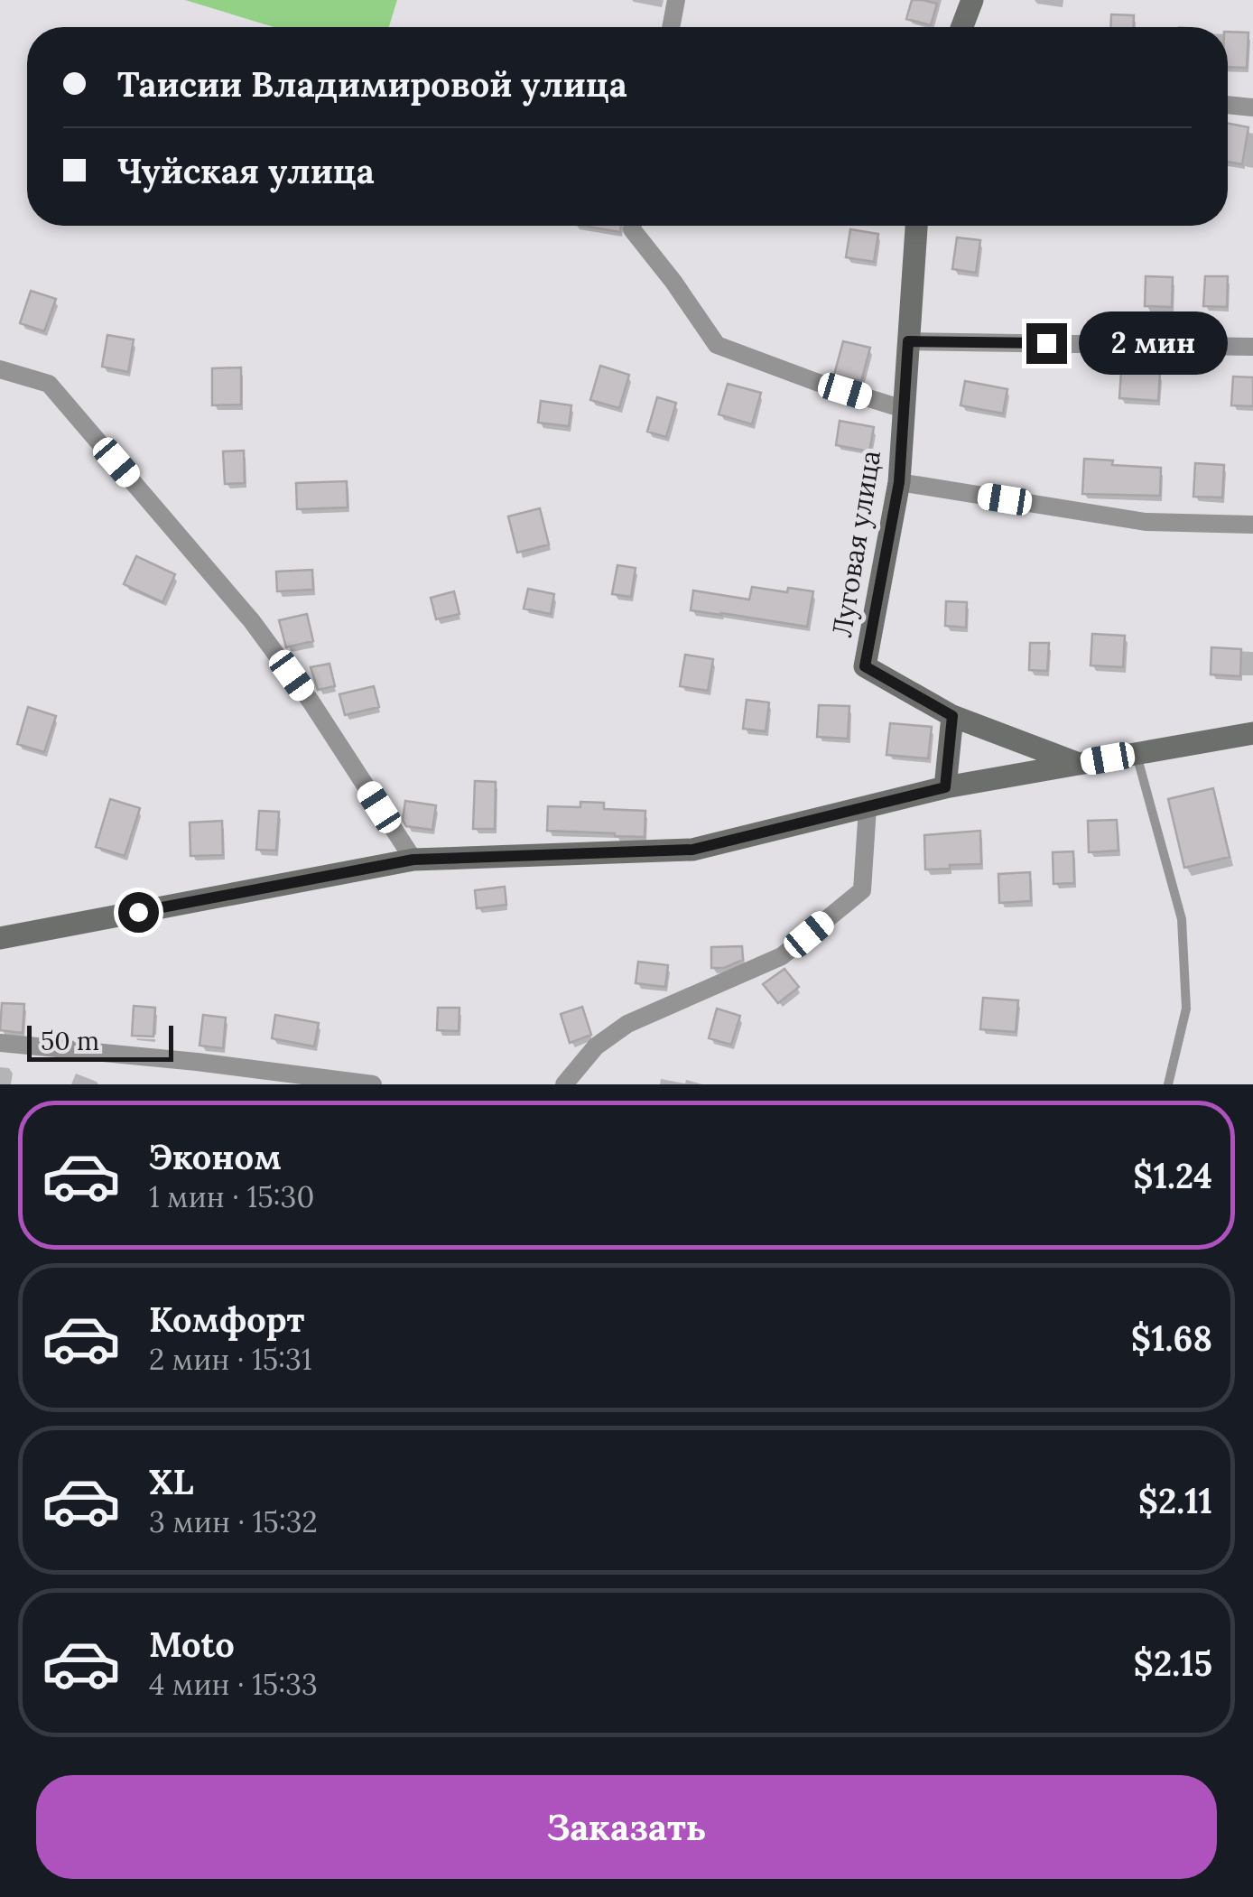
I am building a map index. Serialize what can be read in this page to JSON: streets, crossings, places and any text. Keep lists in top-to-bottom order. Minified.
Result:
{"streets":{"street":["Луговая улица"]},"scale_bar":"50 m","page":{"banner":["Таисии Владимировой улица","Чуйская улица"],"bubble":"2 мин","scale":"50 m","list":[{"name":"Эконом","note":"1 мин · 15:30","value":"$1.24"},{"name":"Комфорт","note":"2 мин · 15:31","value":"$1.68"},{"name":"XL","note":"3 мин · 15:32","value":"$2.11"},{"name":"Moto","note":"4 мин · 15:33","value":"$2.15"}],"buttons":"Заказать"}}
